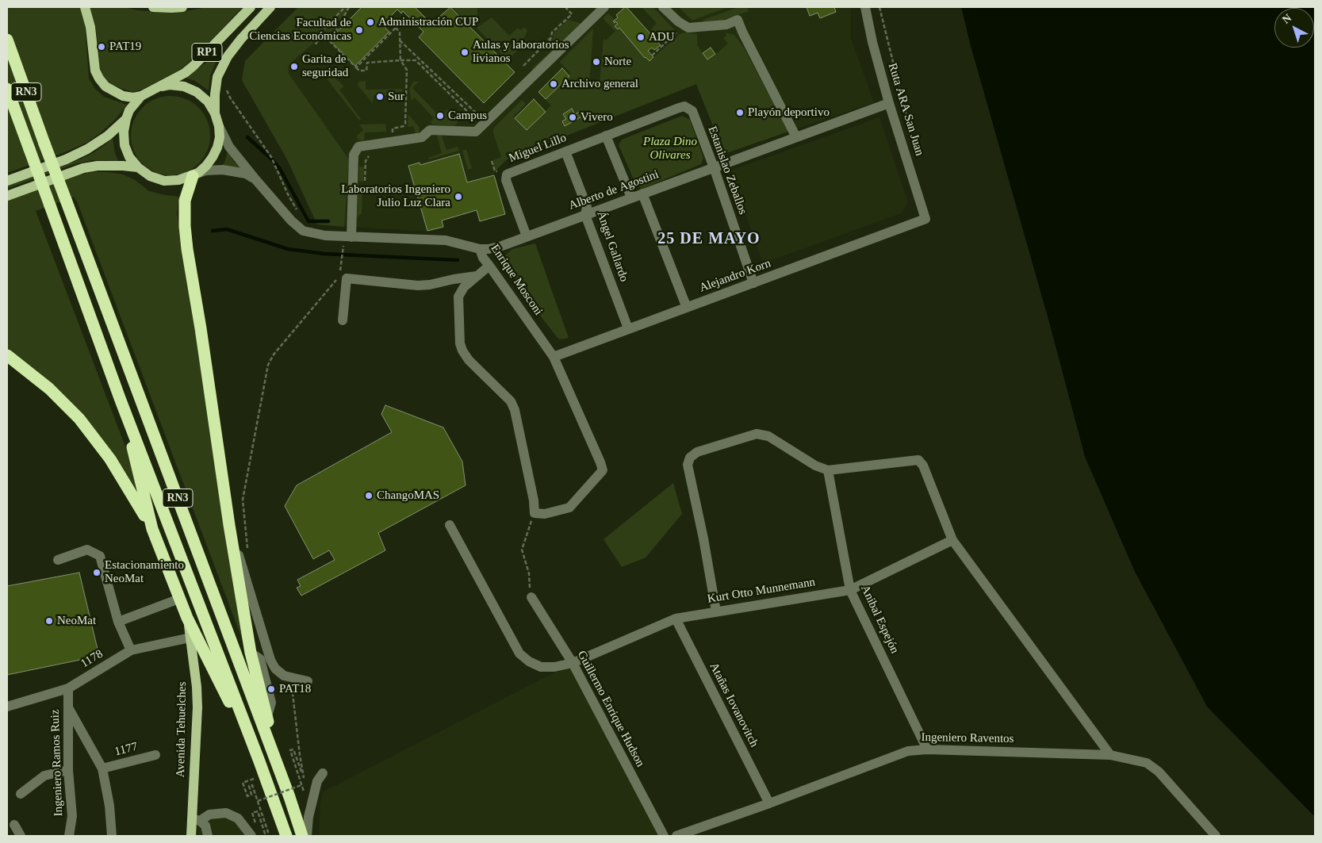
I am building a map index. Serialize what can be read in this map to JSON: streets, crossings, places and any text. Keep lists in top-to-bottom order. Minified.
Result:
{"streets":{"highway":["RN3"],"main road":["RP1","Avenida Tehuelches"],"street":["Ruta ARA San Juan","Miguel Lillo","Estanislao Zeballos","Alberto de Agostini","Ángel Gallardo","Alejandro Korn","Enrique Mosconi","Kurt Otto Munnemann","Anibal Espejón","1178","Atañas Iovanovitch","Guillermo Enrique Hudson","Ingeniero Raventos","1177","Ingeniero Ramos Ruiz"]},"crossings":[["RP1","Enrique Mosconi"],["Ruta ARA San Juan","Alberto de Agostini"],["Ruta ARA San Juan","Alejandro Korn"],["Miguel Lillo","Estanislao Zeballos"],["Miguel Lillo","Alberto de Agostini"],["Miguel Lillo","Ángel Gallardo"],["Estanislao Zeballos","Alberto de Agostini"],["Estanislao Zeballos","Alejandro Korn"],["Alberto de Agostini","Ángel Gallardo"],["Alberto de Agostini","Enrique Mosconi"],["Ángel Gallardo","Alejandro Korn"],["Alejandro Korn","Enrique Mosconi"],["Kurt Otto Munnemann","Anibal Espejón"],["Kurt Otto Munnemann","Atañas Iovanovitch"],["Kurt Otto Munnemann","Guillermo Enrique Hudson"],["Anibal Espejón","Ingeniero Raventos"],["1178","Avenida Tehuelches"],["1178","Ingeniero Ramos Ruiz"],["Atañas Iovanovitch","Ingeniero Raventos"]],"districts":["25 DE MAYO"],"parks":["Plaza Dino Olivares"],"places":["Administración CUP","Facultad de Ciencias Económicas","ADU","PAT19","Aulas y laboratorios livianos","Norte","Garita de seguridad","Archivo general","Sur","Playón deportivo","Campus","Vivero","Laboratorios Ingeniero Julio Luz Clara","ChangoMAS","Estacionamiento NeoMat","NeoMat","PAT18"],"north":"top left"}
